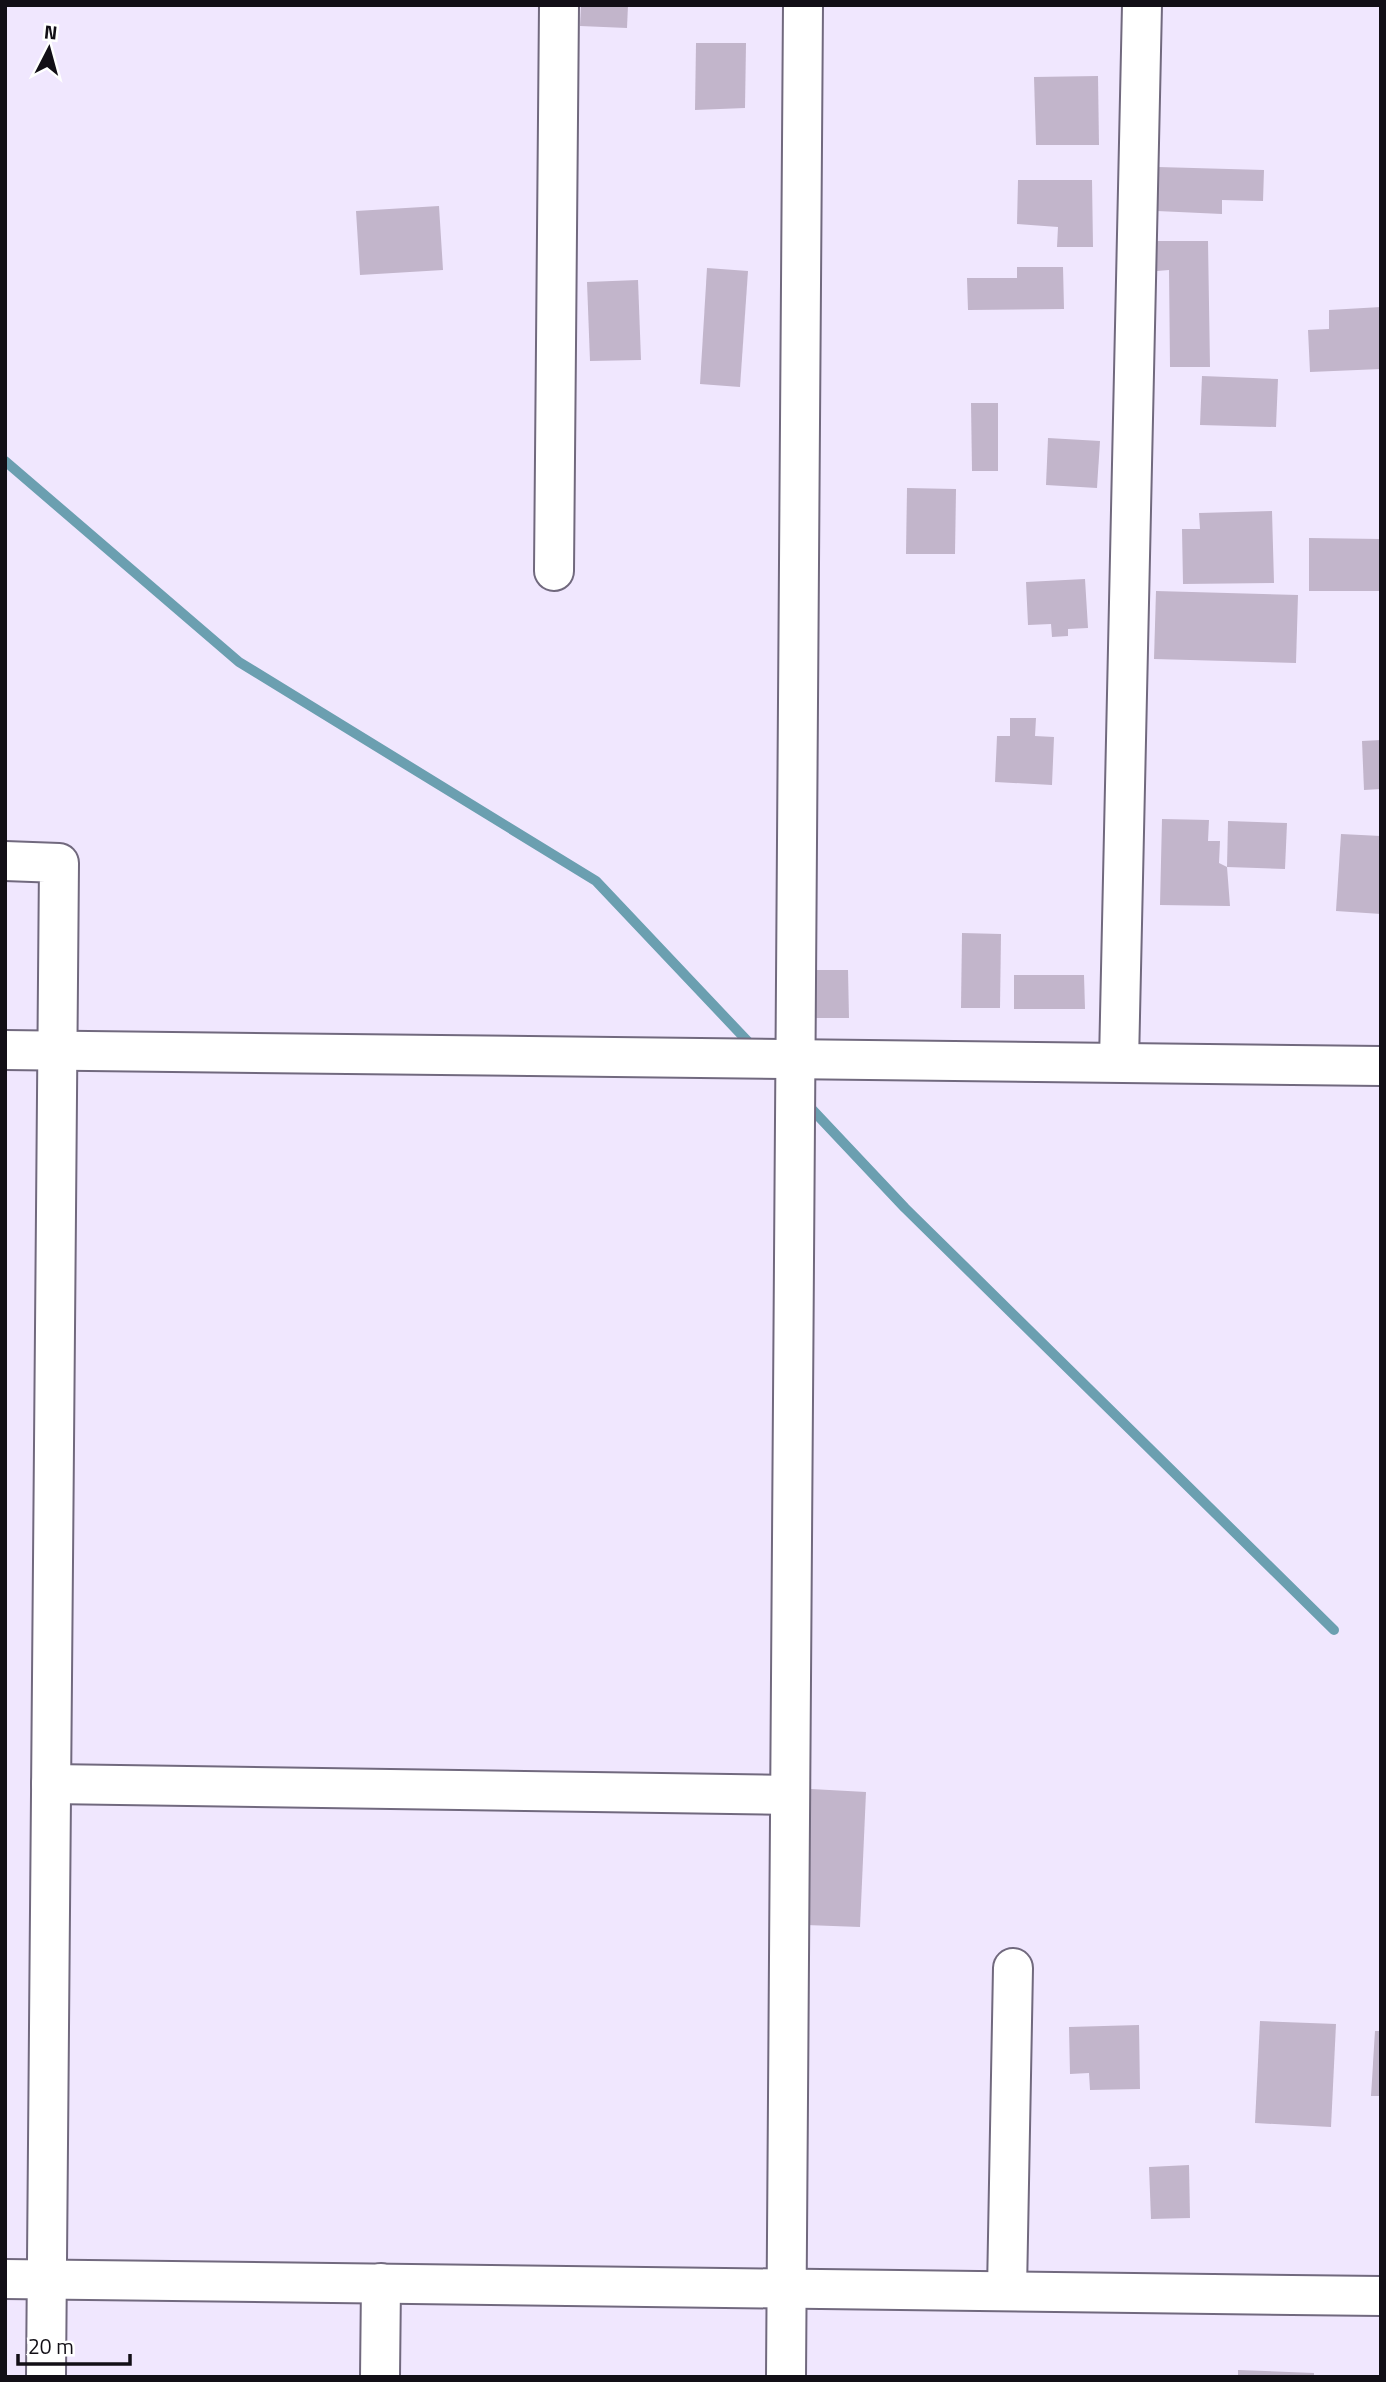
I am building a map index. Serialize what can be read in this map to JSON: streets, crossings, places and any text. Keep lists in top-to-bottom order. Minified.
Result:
{"scale_bar":"20 m","north":"top"}
